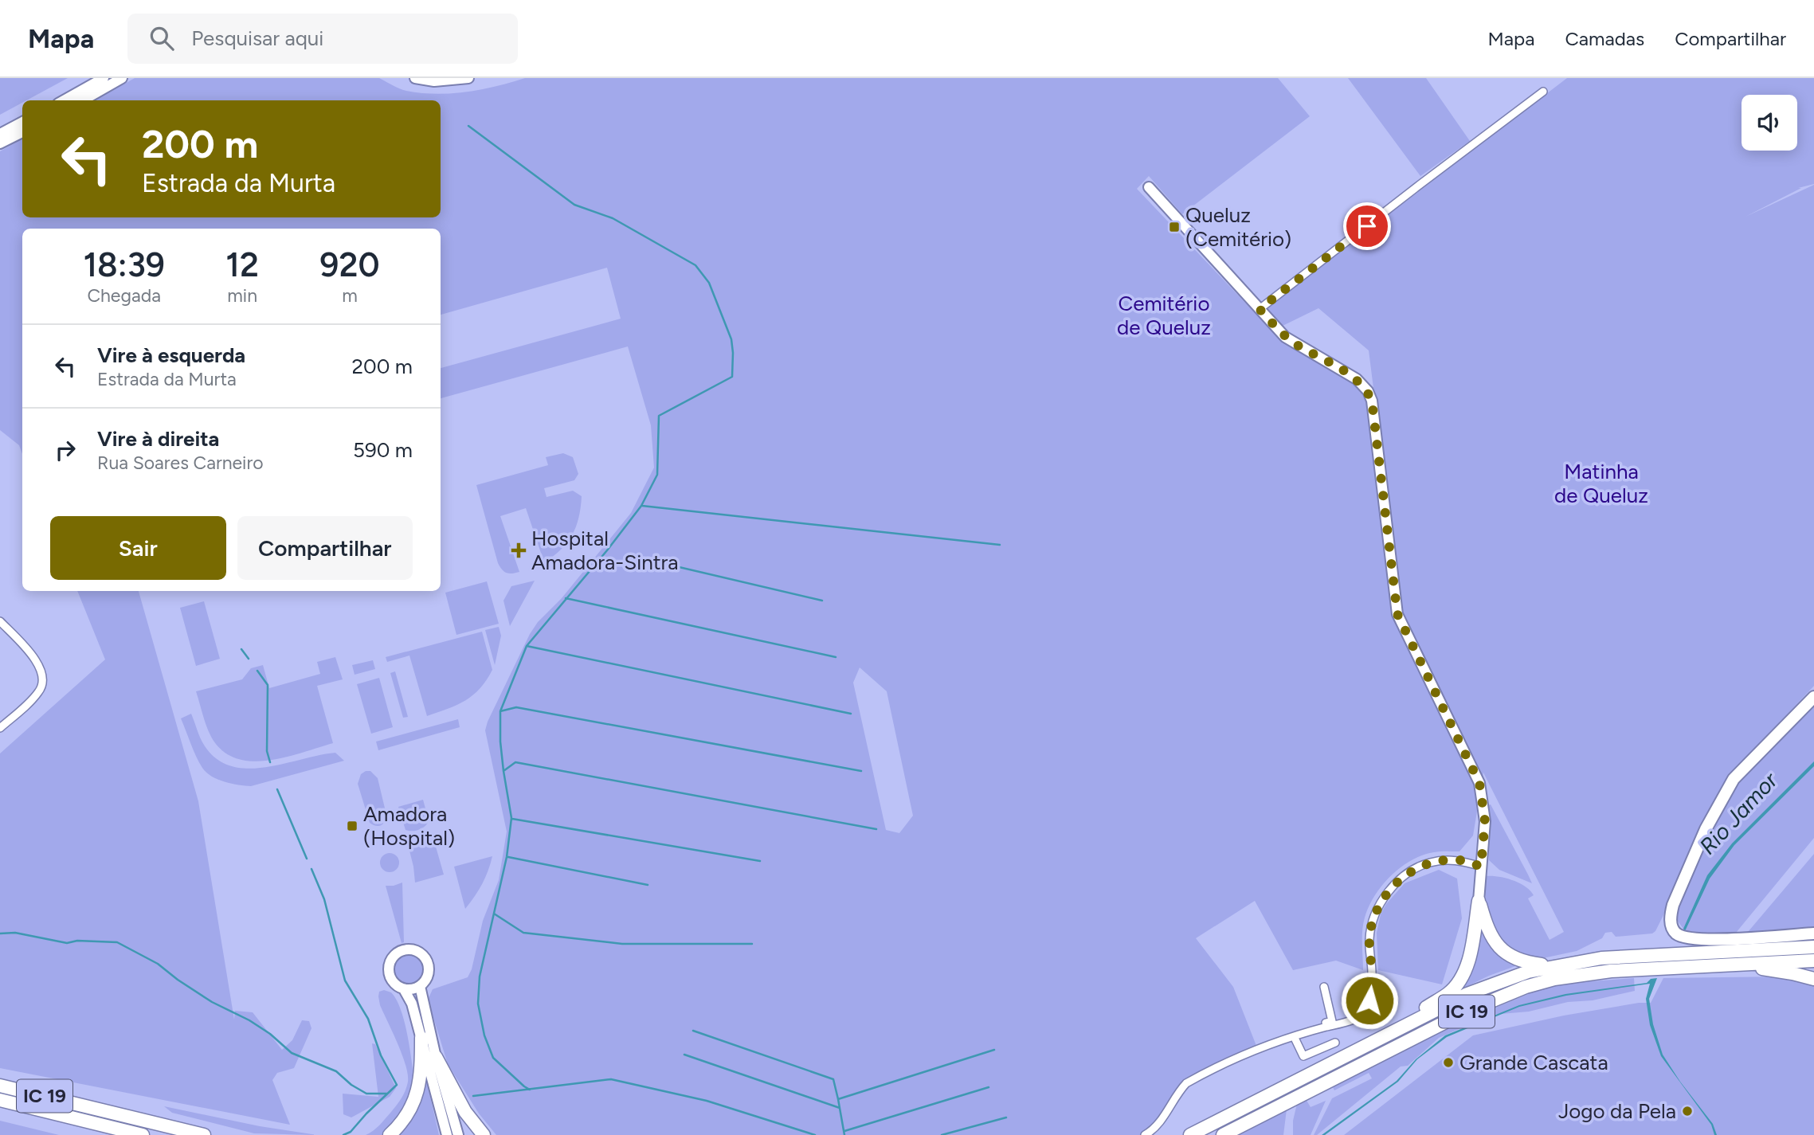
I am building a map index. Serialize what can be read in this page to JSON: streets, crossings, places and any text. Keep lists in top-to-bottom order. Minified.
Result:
{"streets":{"highway":["IC 19"]},"water":["Rio Jamor"],"parks":["Cemitério de Queluz","Matinha de Queluz"],"places":{"transit":["Queluz (Cemitério)","Amadora (Hospital)"],"health":["Hospital Amadora-Sintra"],"other":["Grande Cascata","Jogo da Pela"]},"page":{"header":"Mapa","search":"Pesquisar aqui","nav":["Mapa","Camadas","Compartilhar"],"turn":["200 m","Estrada da Murta"],"eta":["18:39","Chegada","12","min","920","m"],"list":[{"name":"Vire à esquerda","note":"Estrada da Murta","value":"200 m"},{"name":"Vire à direita","note":"Rua Soares Carneiro","value":"590 m"}],"buttons":["Sair","Compartilhar"]}}
